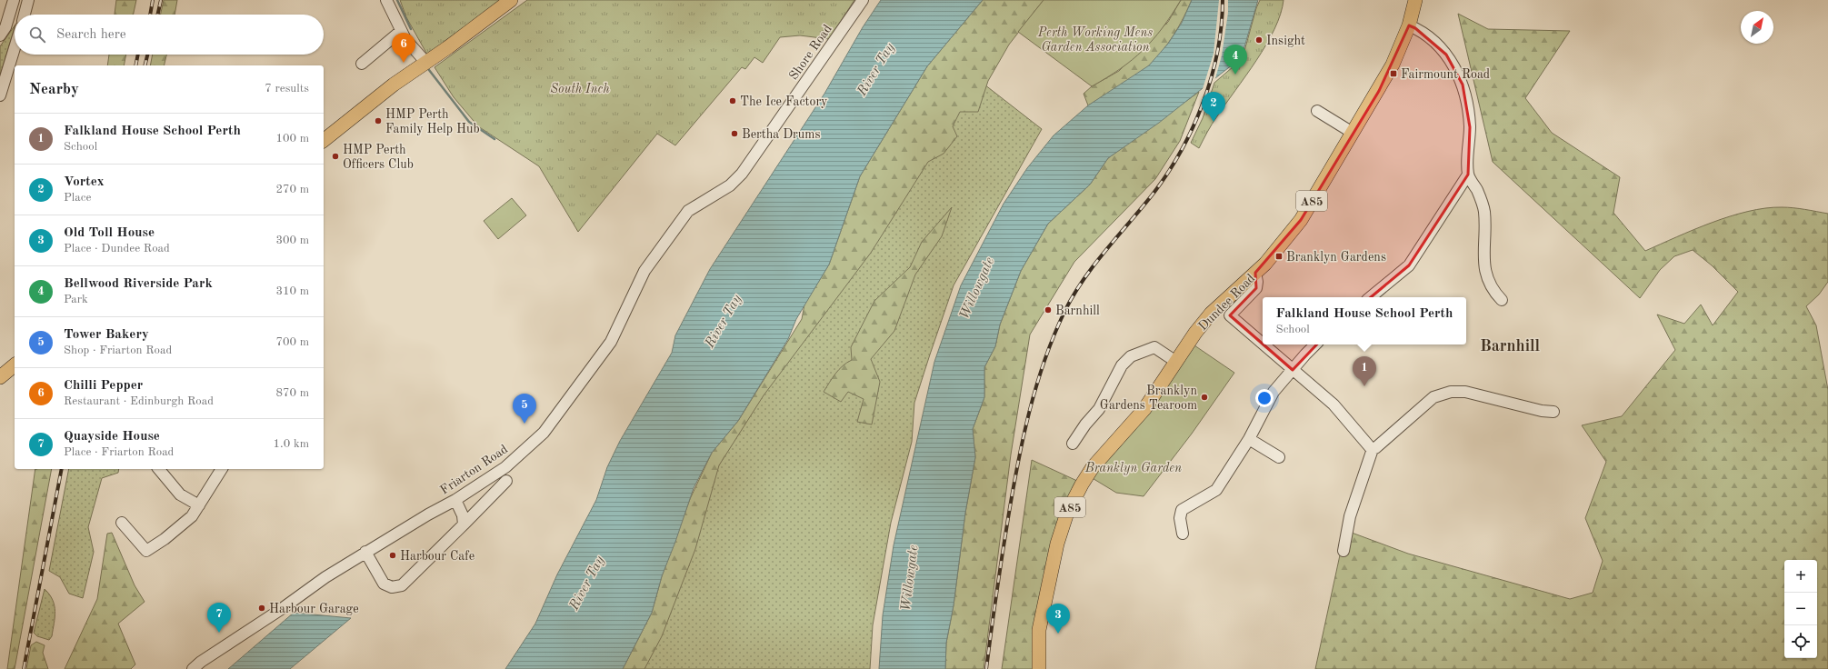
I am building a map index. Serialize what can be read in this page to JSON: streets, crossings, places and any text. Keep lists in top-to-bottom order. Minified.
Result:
{"streets":{"main road":["A85","Dundee Road"],"street":["Shore Road","Friarton Road"]},"crossings":[["Shore Road","Friarton Road"]],"districts":["Barnhill"],"water":["River Tay","Willowgate"],"parks":["Perth Working Mens Garden Association","South Inch","Branklyn Garden"],"places":{"other":["Insight","The Ice Factory","HMP Perth Family Help Hub","Bertha Drums","HMP Perth Officers Club","Barnhill","Branklyn Gardens Tearoom","Harbour Cafe","Harbour Garage"],"transit":["Fairmount Road","Branklyn Gardens"]},"north":"top right","page":{"search":"Search here","pins":["6","4","2","1","5","7","3"],"heading":["Nearby","7 results"],"list":[{"mark":"1","name":"Falkland House School Perth","note":"School","value":"100 m"},{"mark":"2","name":"Vortex","note":"Place","value":"270 m"},{"mark":"3","name":"Old Toll House","note":"Place · Dundee Road","value":"300 m"},{"mark":"4","name":"Bellwood Riverside Park","note":"Park","value":"310 m"},{"mark":"5","name":"Tower Bakery","note":"Shop · Friarton Road","value":"700 m"},{"mark":"6","name":"Chilli Pepper","note":"Restaurant · Edinburgh Road","value":"870 m"},{"mark":"7","name":"Quayside House","note":"Place · Friarton Road","value":"1.0 km"}],"popup":["Falkland House School Perth","School"],"map_buttons":["+","−"]}}
